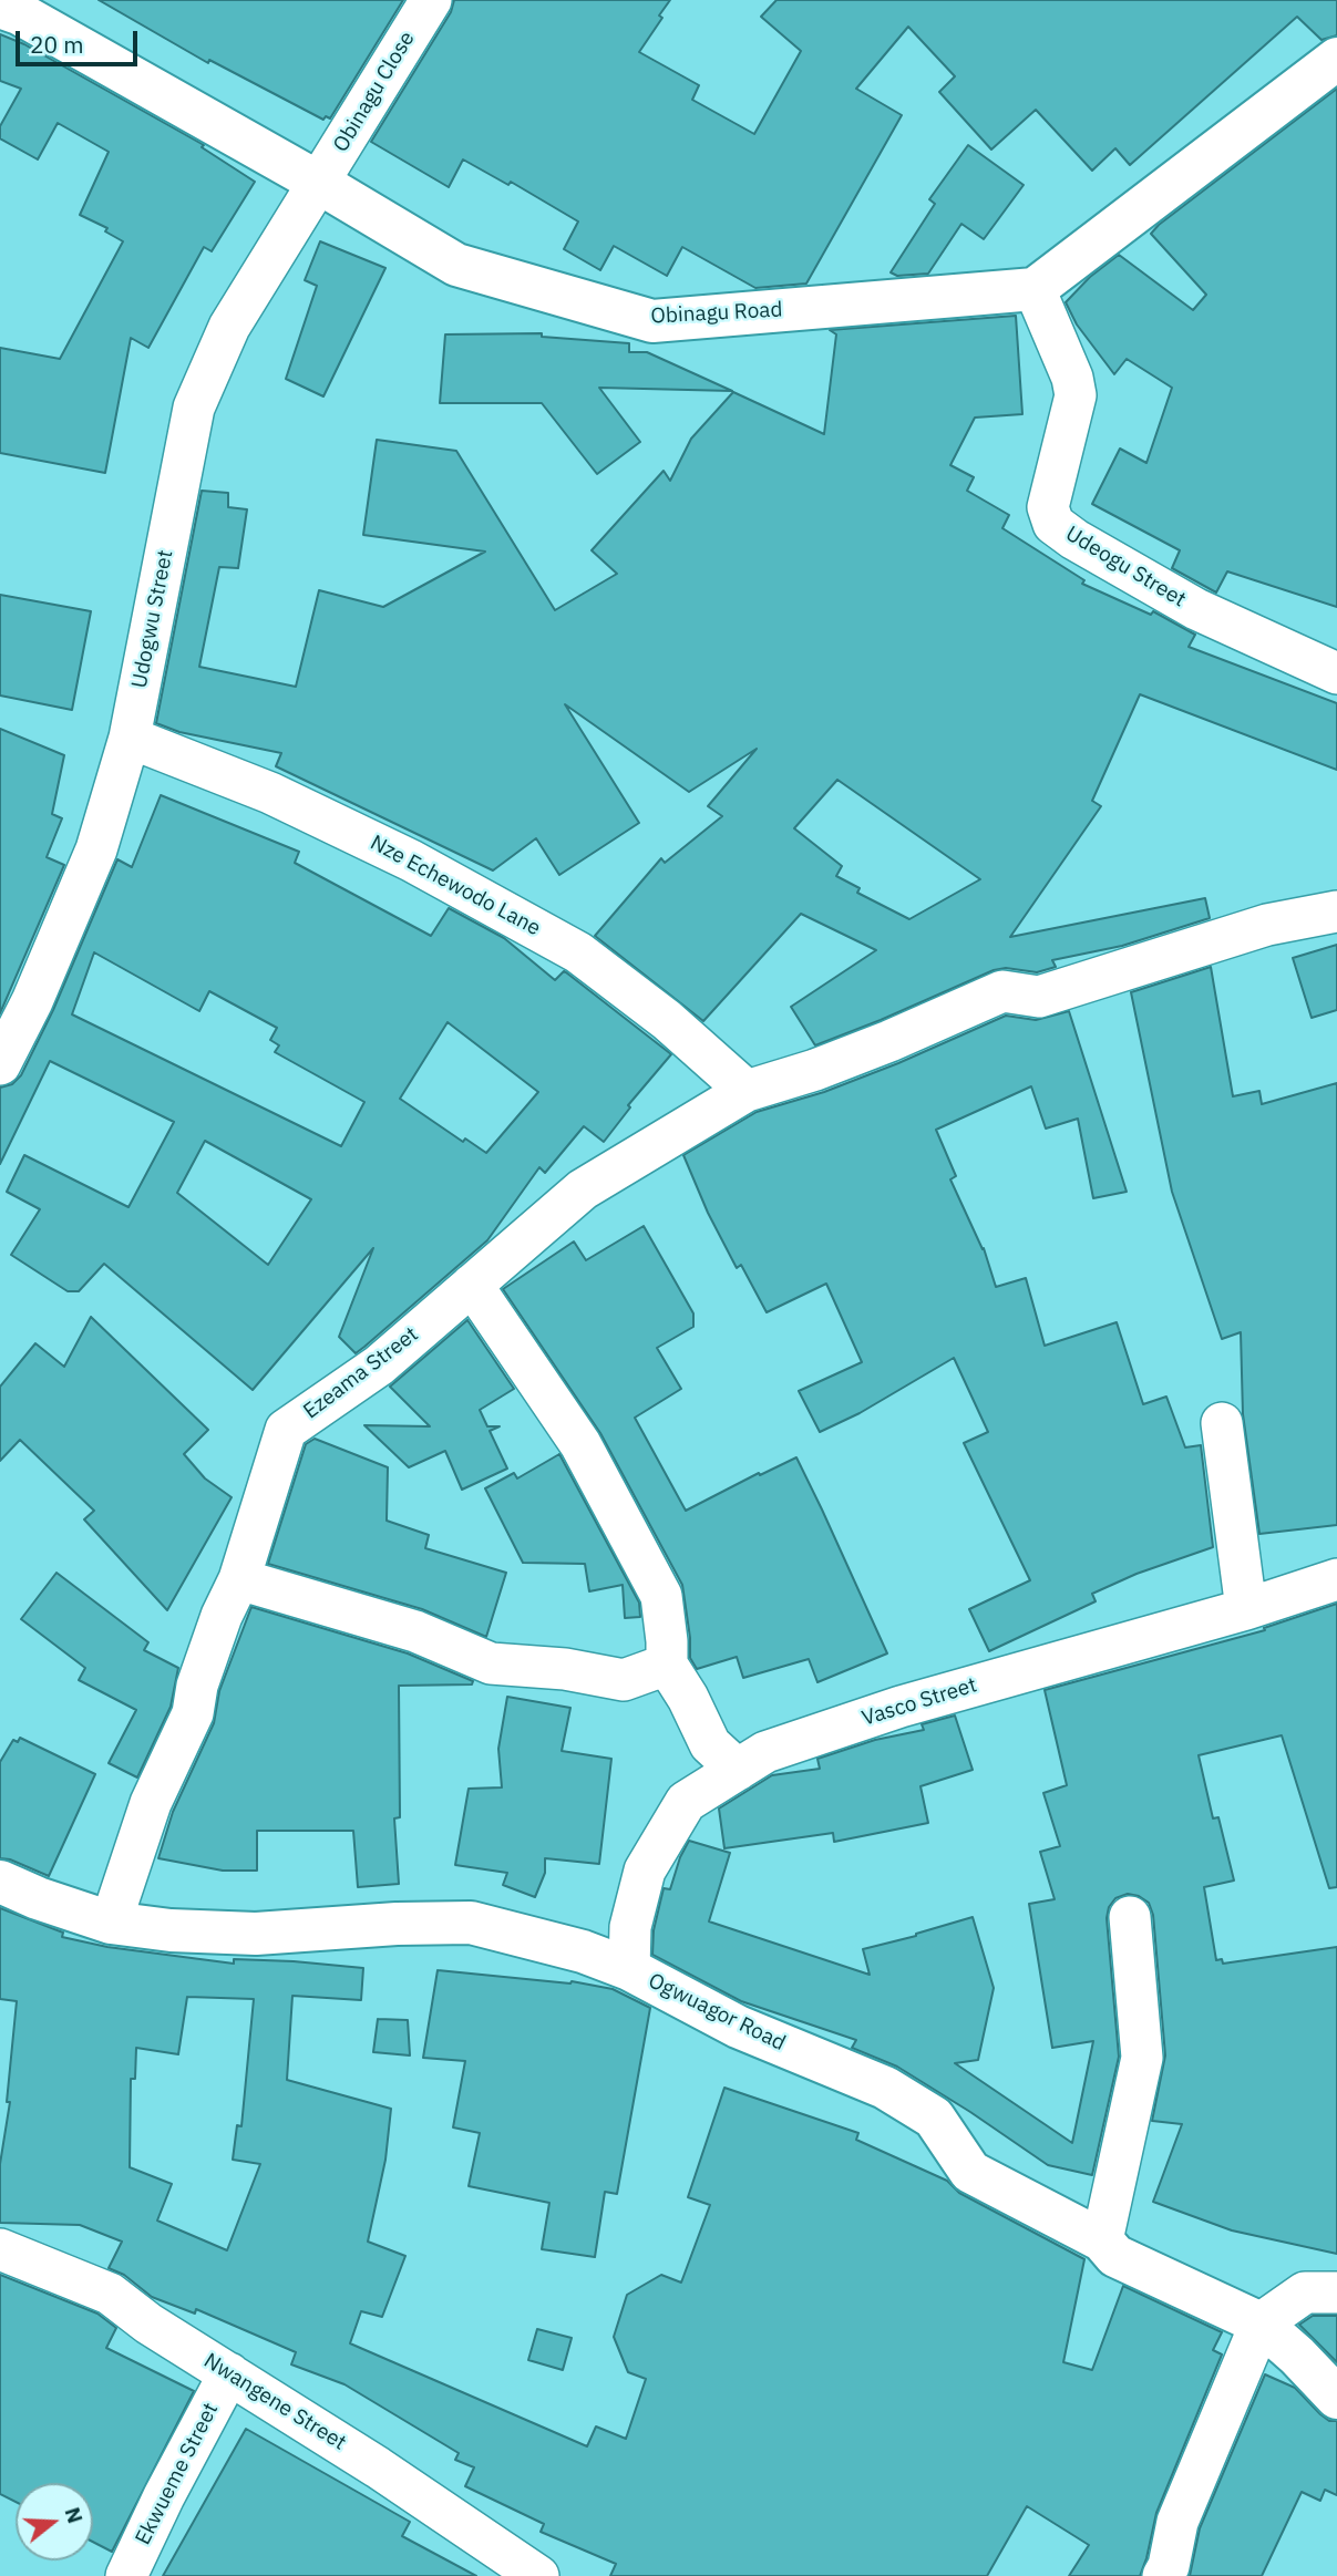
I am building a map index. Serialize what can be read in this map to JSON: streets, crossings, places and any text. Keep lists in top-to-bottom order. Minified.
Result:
{"streets":{"street":["Obinagu Close","Obinagu Road","Udeogu Street","Udogwu Street","Nze Echewodo Lane","Ezeama Street","Vasco Street","Ogwuagor Road","Nwangene Street","Ekwueme Street"]},"crossings":[["Obinagu Close","Obinagu Road"],["Obinagu Close","Udogwu Street"],["Obinagu Road","Udeogu Street"],["Obinagu Road","Udogwu Street"],["Udogwu Street","Nze Echewodo Lane"],["Nze Echewodo Lane","Ezeama Street"],["Ezeama Street","Ogwuagor Road"],["Vasco Street","Ogwuagor Road"],["Nwangene Street","Ekwueme Street"]],"scale_bar":"20 m","north":"right"}
